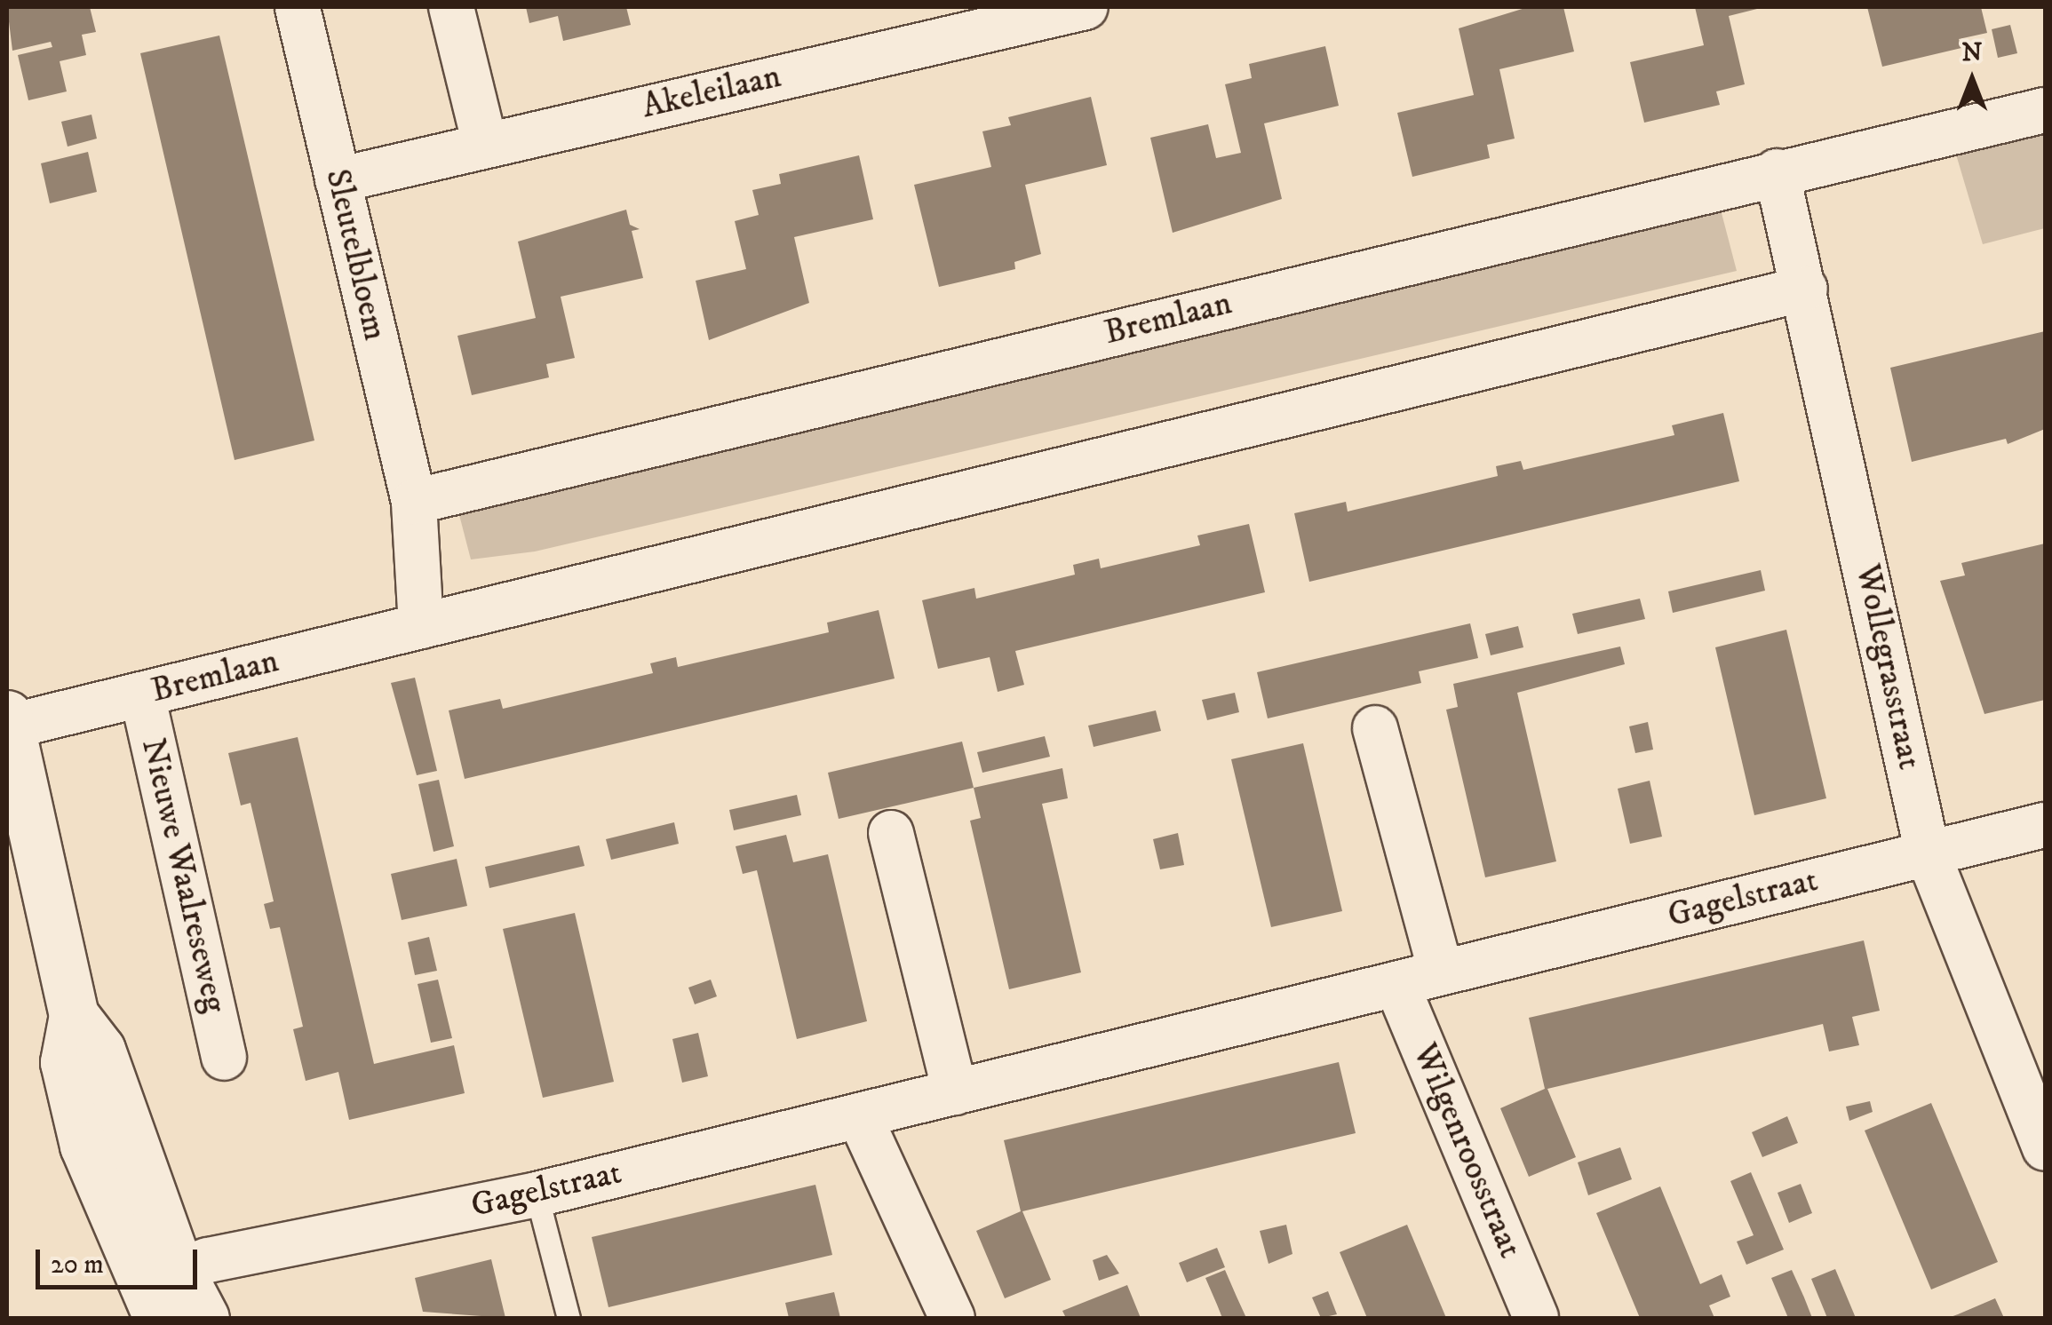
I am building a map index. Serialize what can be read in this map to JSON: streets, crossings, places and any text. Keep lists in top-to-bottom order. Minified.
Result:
{"streets":{"street":["Akeleilaan","Sleutelbloem","Bremlaan","Wollegrasstraat","Nieuwe Waalreseweg","Gagelstraat","Wilgenroosstraat"]},"crossings":[["Akeleilaan","Sleutelbloem"],["Sleutelbloem","Bremlaan"],["Bremlaan","Wollegrasstraat"],["Bremlaan","Nieuwe Waalreseweg"],["Wollegrasstraat","Gagelstraat"],["Gagelstraat","Wilgenroosstraat"]],"scale_bar":"20 m","north":"top"}
